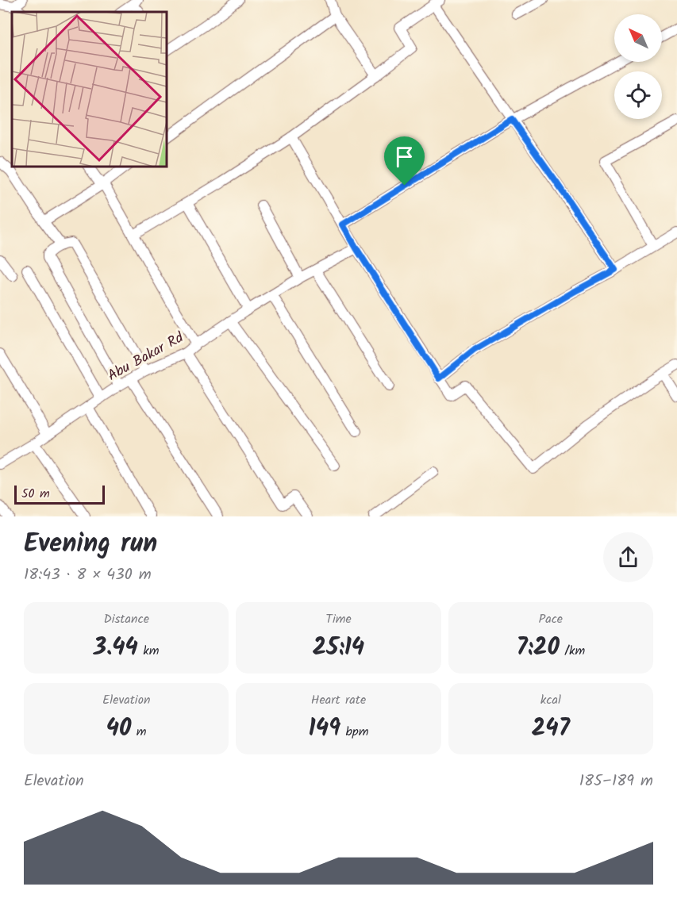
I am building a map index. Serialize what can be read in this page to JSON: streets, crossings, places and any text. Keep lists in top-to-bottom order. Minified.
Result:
{"streets":{"street":["Abu Bakar Rd"]},"scale_bar":"50 m","north":"top left","page":{"scale":"50 m","heading":["Evening run","18:43 · 8 × 430 m"],"stats":[["Distance","3.44 km"],["Time","25:14"],["Pace","7:20 /km"],["Elevation","40 m"],["Heart rate","149 bpm"],["kcal","247"]],"chart":["Elevation","185–189 m"]}}
